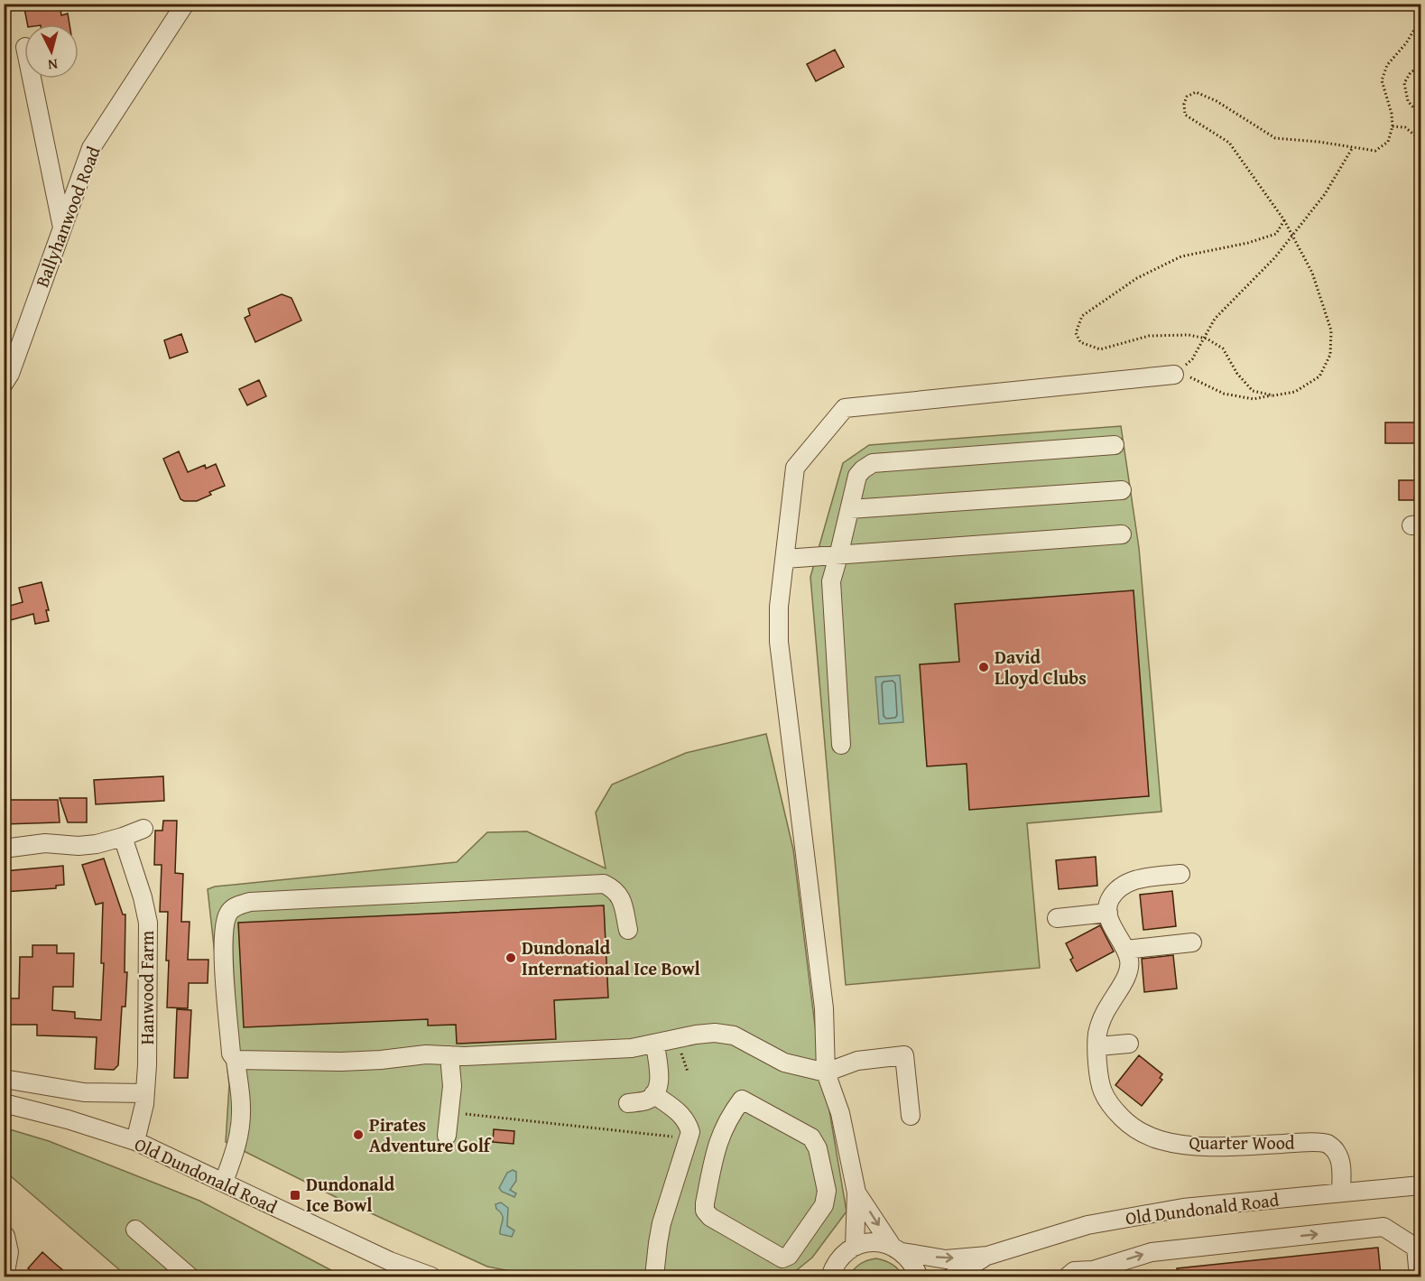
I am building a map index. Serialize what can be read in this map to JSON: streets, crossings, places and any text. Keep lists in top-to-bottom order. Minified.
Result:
{"streets":{"street":["Ballyhanwood Road","Hanwood Farm","Quarter Wood","Old Dundonald Road"]},"crossings":[["Hanwood Farm","Old Dundonald Road"],["Quarter Wood","Old Dundonald Road"]],"places":{"other":["David Lloyd Clubs","Dundonald International Ice Bowl","Pirates Adventure Golf"],"transit":["Dundonald Ice Bowl"]},"north":"bottom"}
